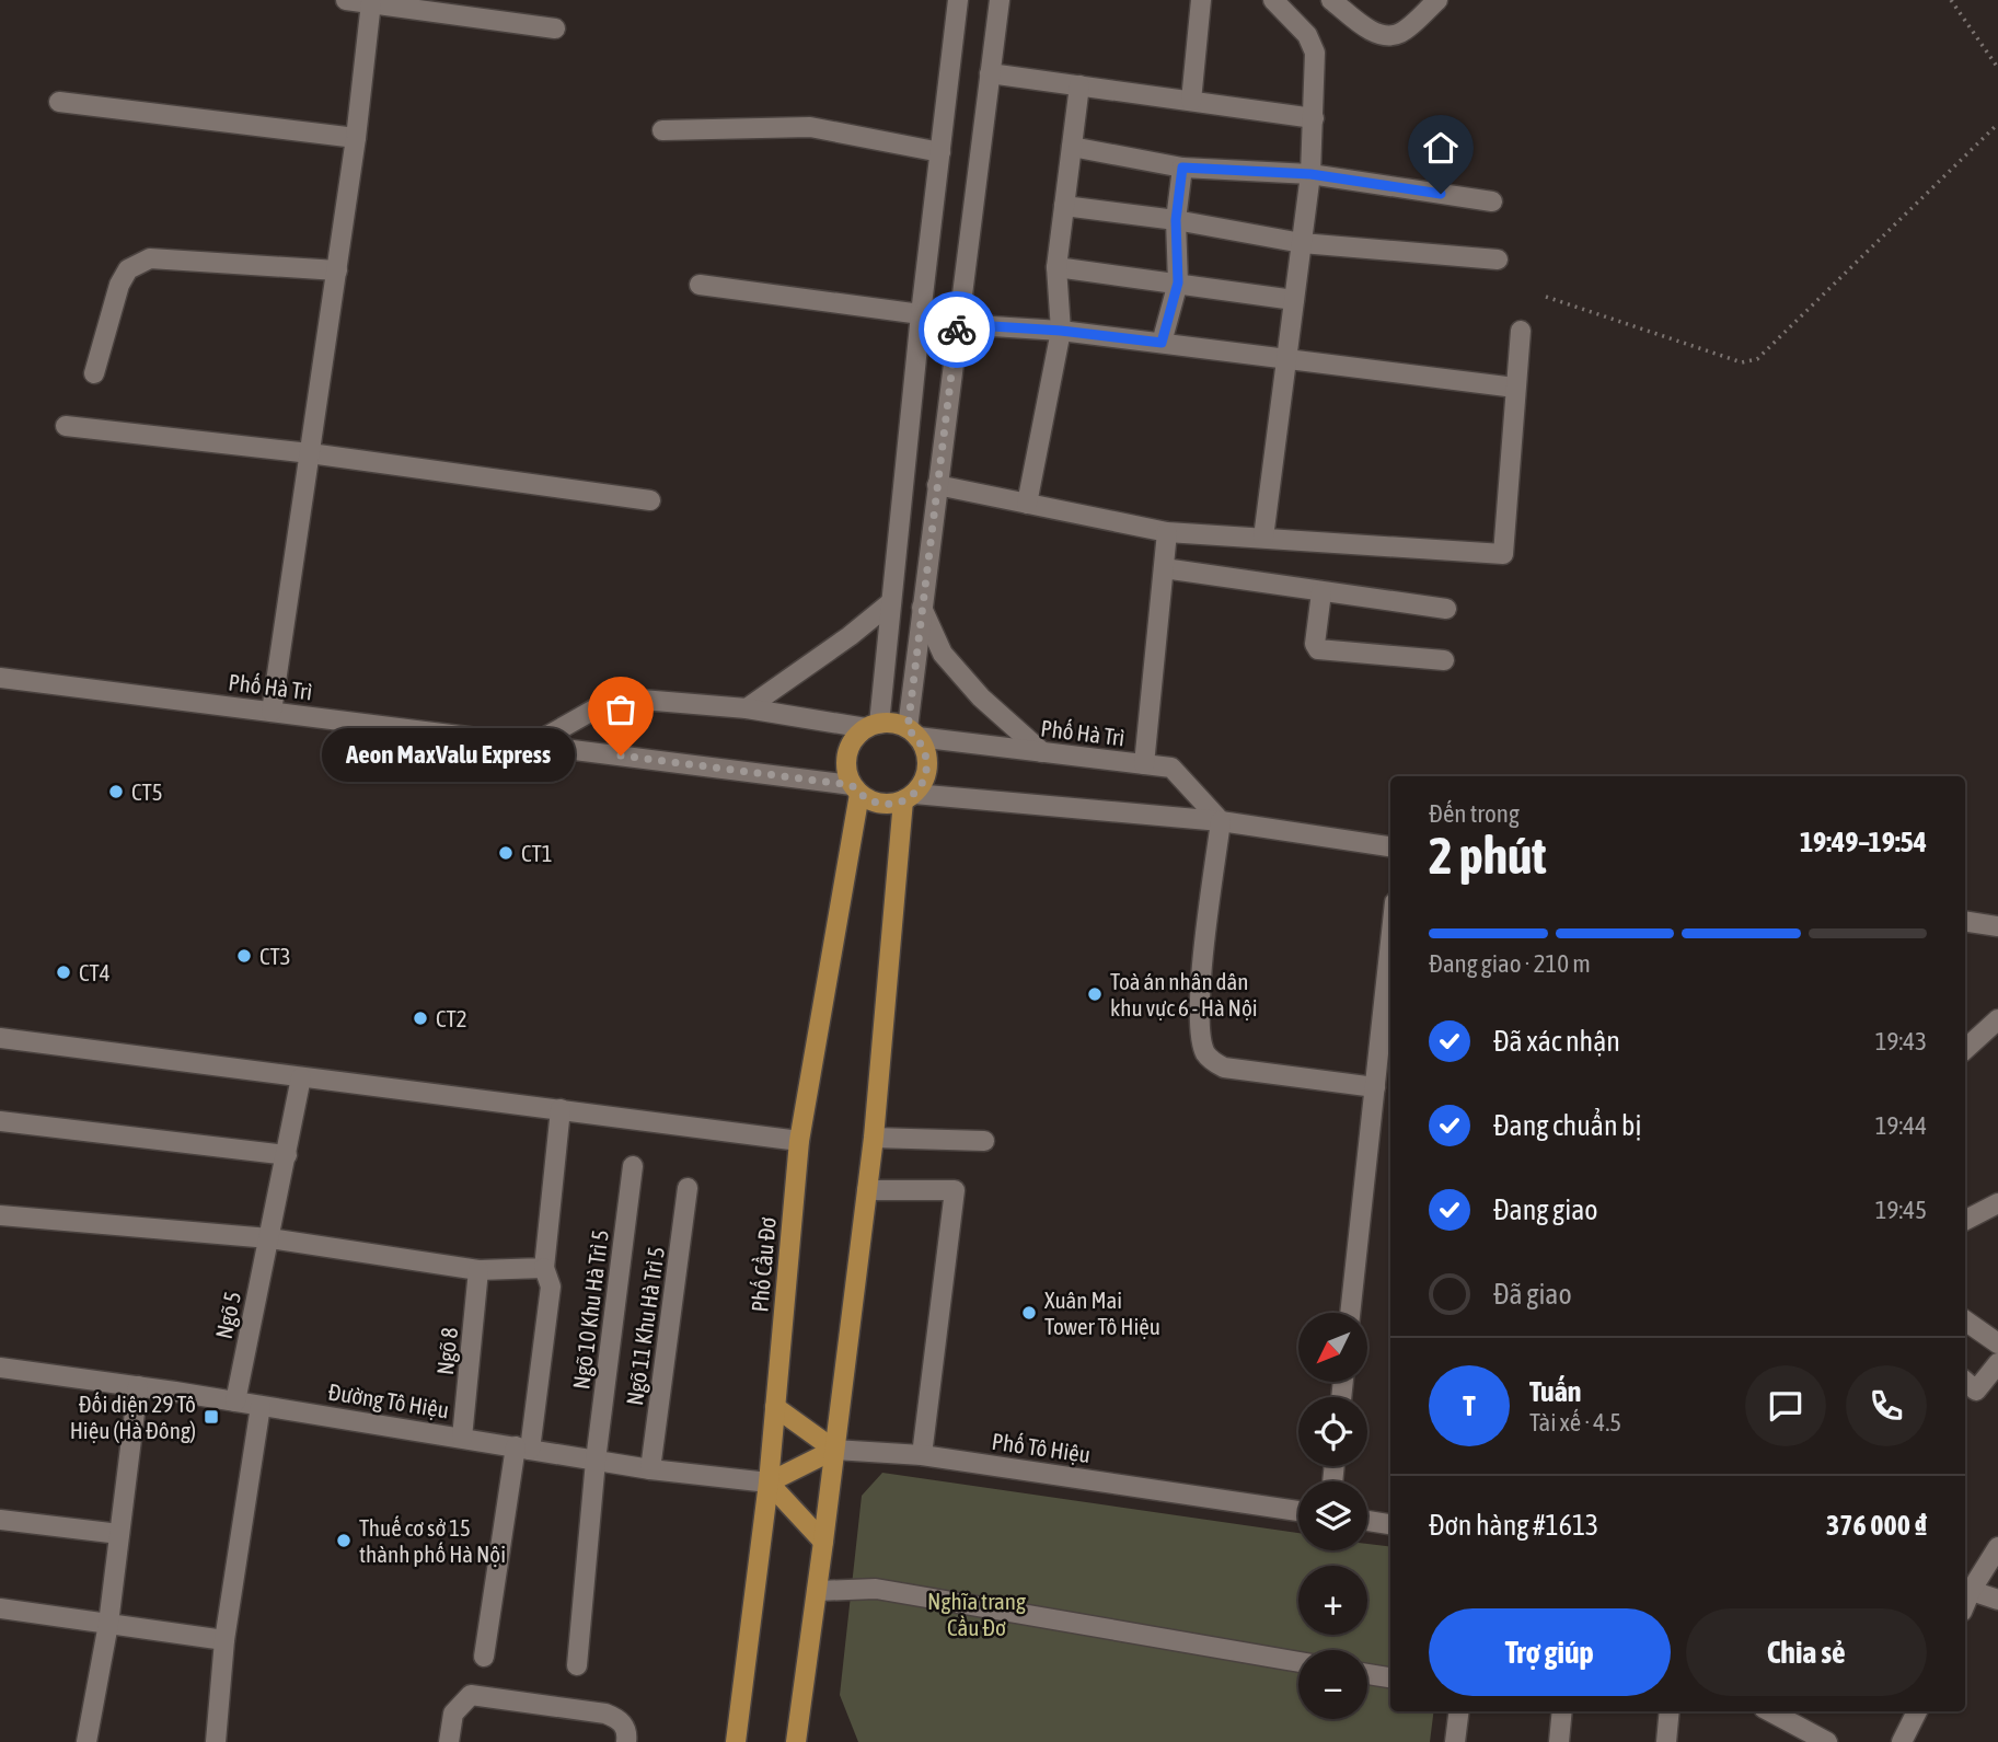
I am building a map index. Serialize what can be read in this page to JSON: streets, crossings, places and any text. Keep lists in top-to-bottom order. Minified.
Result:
{"streets":{"main road":["Phố Cầu Đơ"],"street":["Phố Hà Trì","Ngõ 10 Khu Hà Trì 5","Ngõ 5","Ngõ 11 Khu Hà Trì 5","Ngõ 8","Đường Tô Hiệu","Phố Tô Hiệu"]},"crossings":[["Phố Hà Trì","Phố Cầu Đơ"],["Phố Cầu Đơ","Đường Tô Hiệu"],["Ngõ 10 Khu Hà Trì 5","Đường Tô Hiệu"],["Ngõ 5","Đường Tô Hiệu"],["Ngõ 11 Khu Hà Trì 5","Đường Tô Hiệu"],["Ngõ 8","Đường Tô Hiệu"]],"parks":["Nghĩa trang Cầu Đơ"],"places":{"other":["Aeon MaxValu Express","CT5","CT1","CT3","CT4","Toà án nhân dân khu vực 6 - Hà Nội","CT2","Xuân Mai Tower Tô Hiệu","Thuế cơ sở 15 thành phố Hà Nội"],"transit":["Đối diện 29 Tô Hiệu (Hà Đông)"]},"north":"bottom left","page":{"bubble":"Aeon MaxValu Express","heading":["2 phút","Đến trong","19:49–19:54"],"panel":["Tuấn","Tài xế · 4.5","Đơn hàng #1613","376 000 ₫"],"bar":"Đang giao · 210 m","list":[["Đã xác nhận","19:43"],["Đang chuẩn bị","19:44"],["Đang giao","19:45"],"Đã giao"],"map_buttons":["+","−"],"round":"T","buttons":["Trợ giúp","Chia sẻ"]}}
